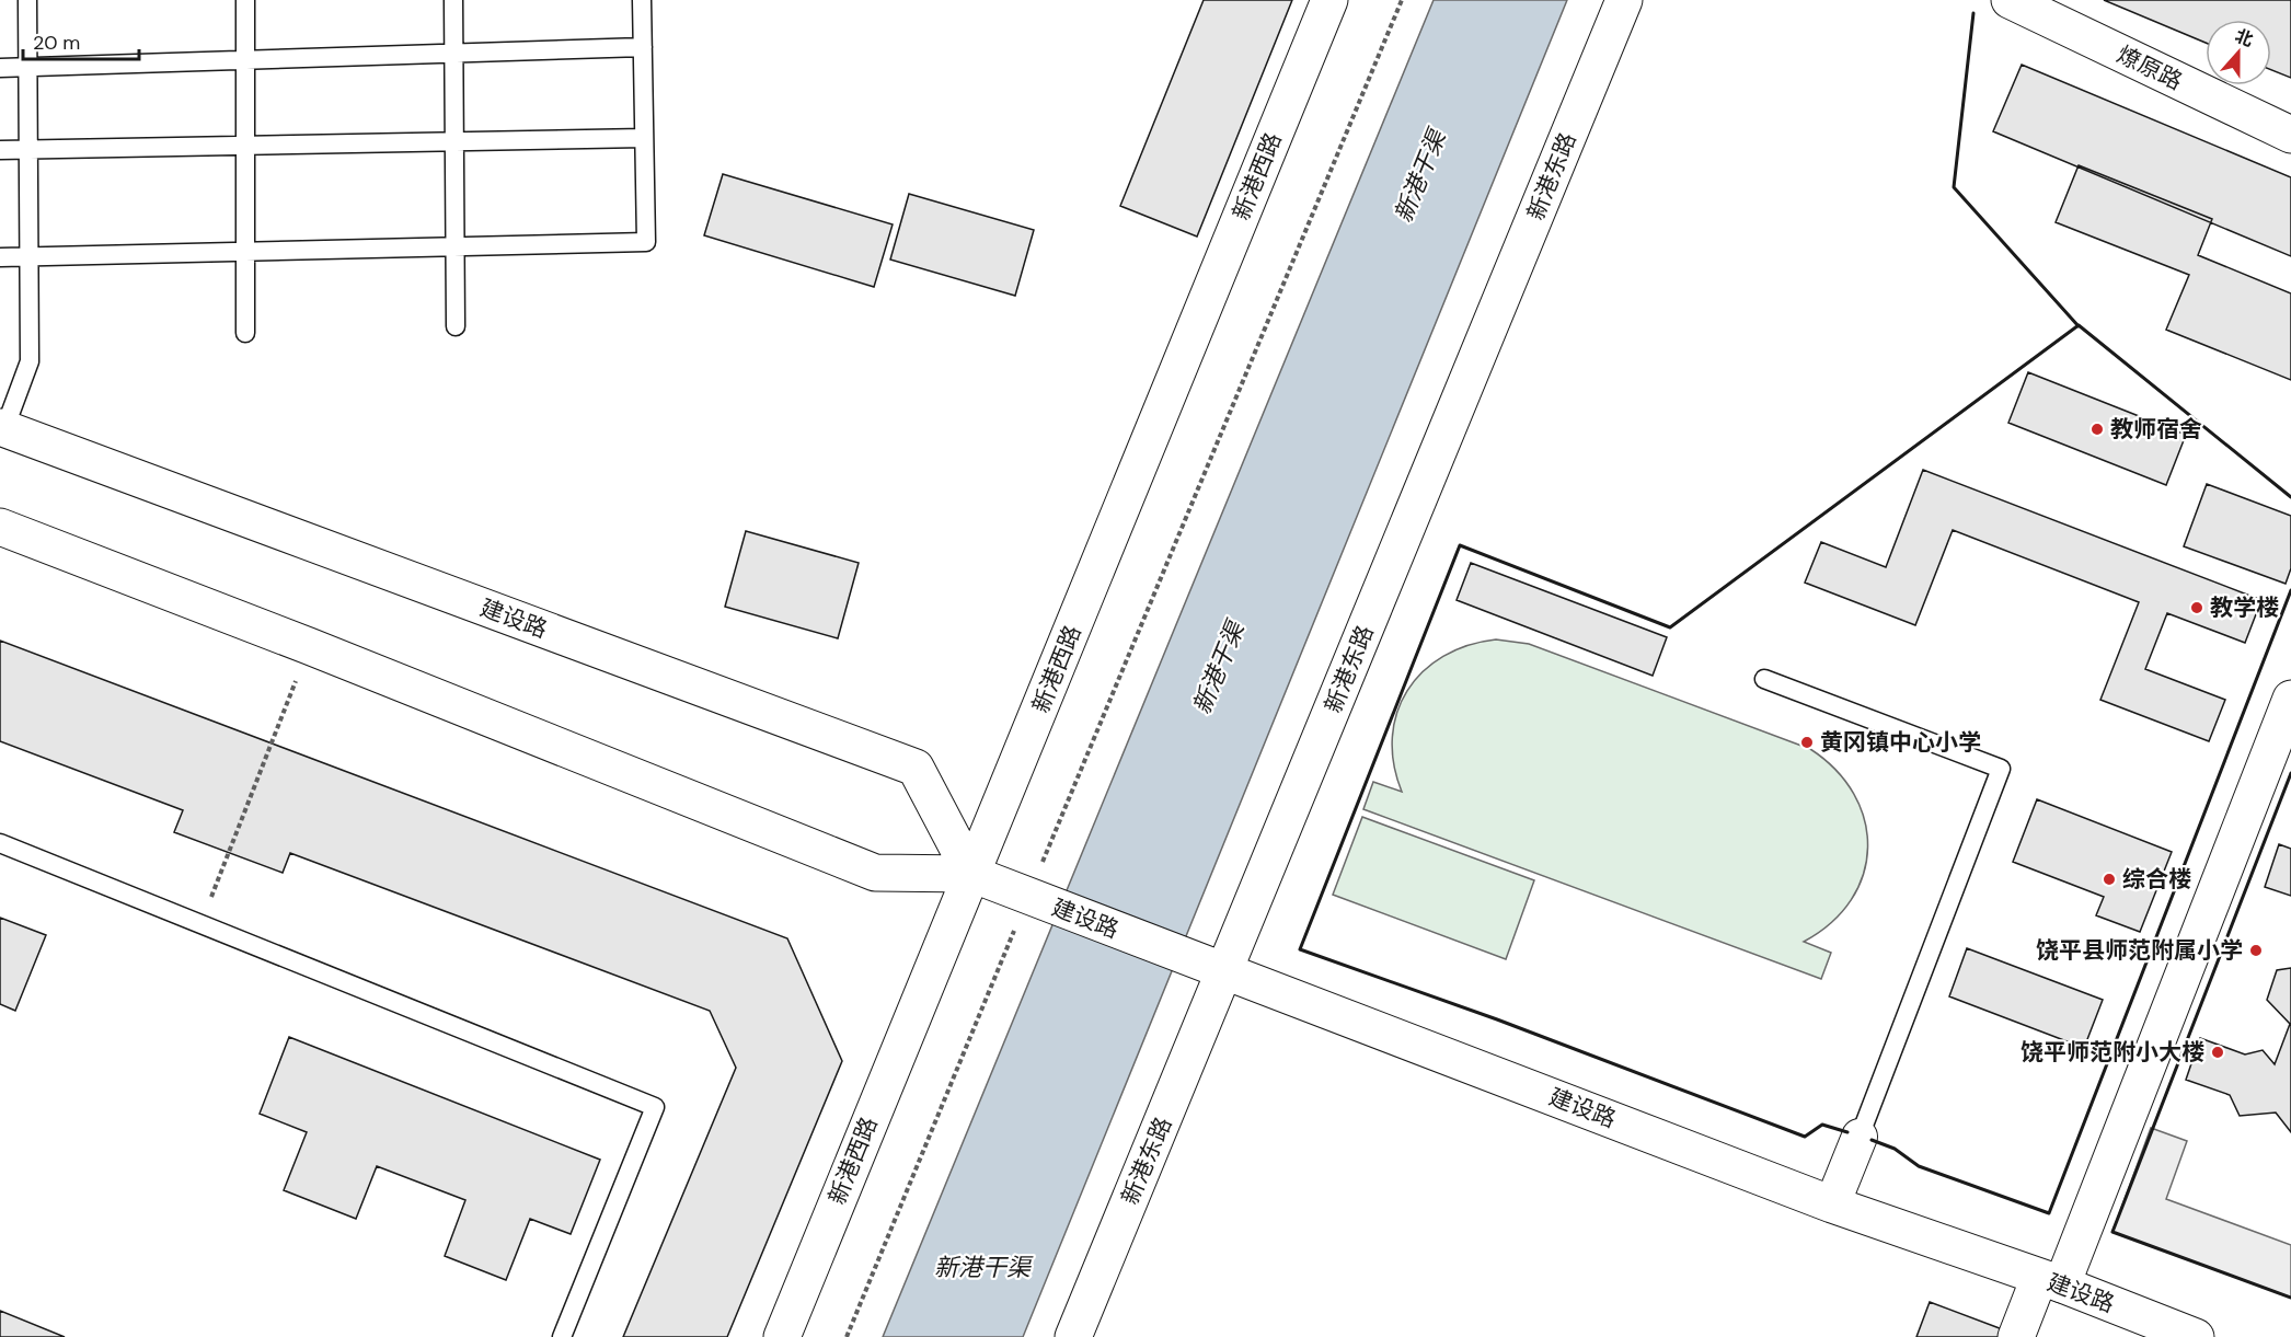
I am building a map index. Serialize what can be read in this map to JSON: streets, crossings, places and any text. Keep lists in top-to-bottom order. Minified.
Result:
{"streets":{"main road":["燎原路","新港西路","新港东路","建设路"]},"crossings":[["新港西路","建设路"],["新港东路","建设路"]],"water":["新港干渠"],"places":["教师宿舍","教学楼","黄冈镇中心小学","综合楼","饶平县师范附属小学","饶平师范附小大楼"],"scale_bar":"20 m","north":"top"}
